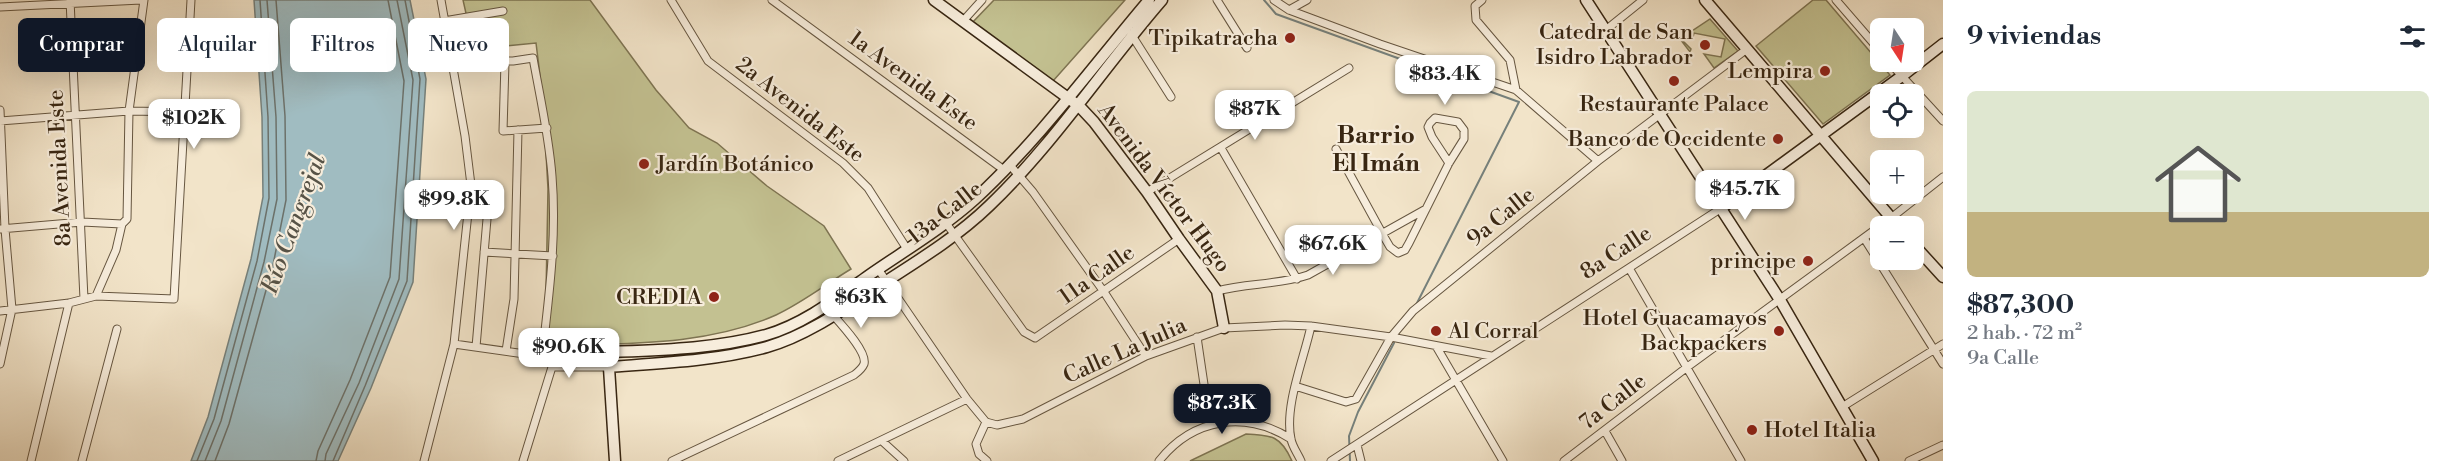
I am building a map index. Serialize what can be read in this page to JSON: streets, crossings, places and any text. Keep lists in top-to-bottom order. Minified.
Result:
{"streets":{"street":["1a Avenida Este","2a Avenida Este","8a Avenida Este","Avenida Víctor Hugo","13a Calle","9a Calle","8a Calle","11a Calle","Calle La Julia","7a Calle"]},"crossings":[["1a Avenida Este","13a Calle"],["1a Avenida Este","11a Calle"],["2a Avenida Este","13a Calle"],["Avenida Víctor Hugo","13a Calle"],["Avenida Víctor Hugo","11a Calle"],["Avenida Víctor Hugo","Calle La Julia"],["13a Calle","11a Calle"],["9a Calle","Calle La Julia"],["8a Calle","Calle La Julia"]],"districts":["Barrio El Imán"],"water":["Río Cangrejal"],"places":["Tipikatracha","Catedral de San Isidro Labrador","Lempira","Restaurante Palace","Banco de Occidente","Jardín Botánico","principe","CREDIA","Al Corral","Hotel Guacamayos Backpackers","Hotel Italia"],"north":"bottom","page":{"heading":"9 viviendas","map_buttons":["+","−"],"chip":["Comprar","Alquilar","Filtros","Nuevo"],"price":["$83.4K","$87K","$102K","$45.7K","$99.8K","$67.6K","$63K","$90.6K","$87.3K"],"list":[{"name":"$87,300","note":"2 hab. · 72 m² · 9a Calle"}]}}
